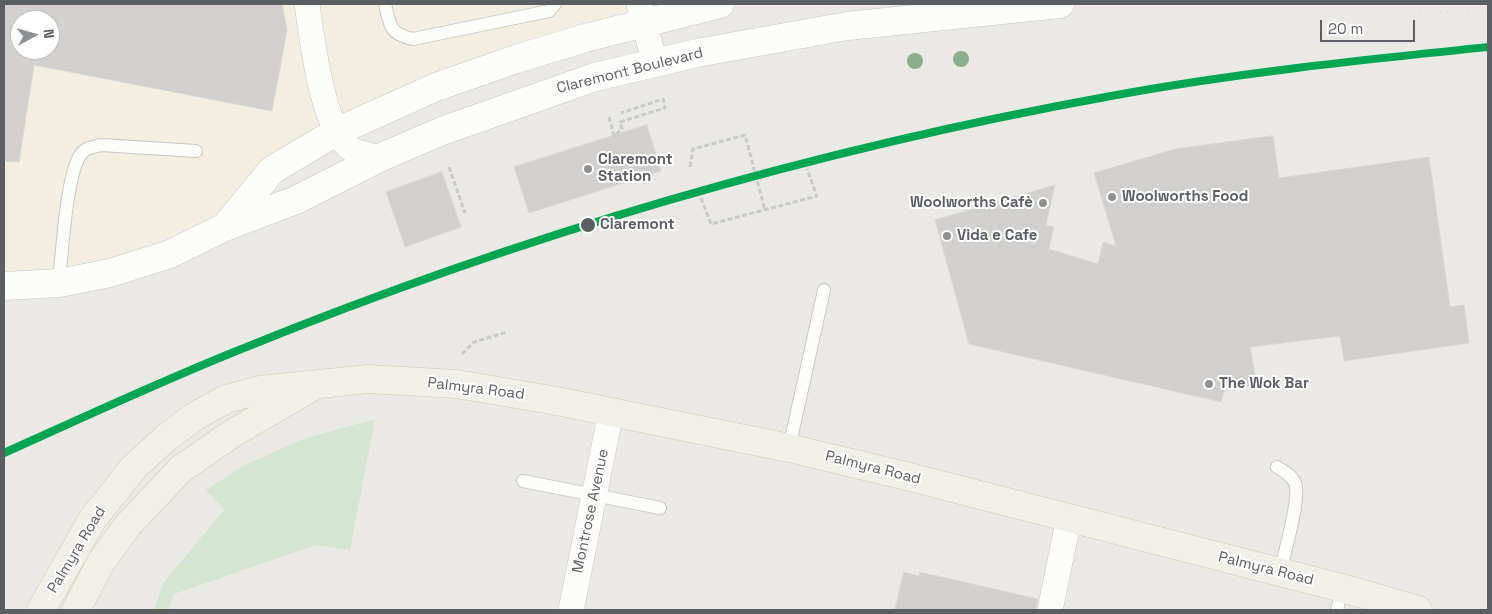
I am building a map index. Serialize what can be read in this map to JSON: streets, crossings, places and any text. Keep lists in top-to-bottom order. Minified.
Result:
{"streets":{"main road":["Palmyra Road"],"street":["Claremont Boulevard","Montrose Avenue"]},"crossings":[["Palmyra Road","Montrose Avenue"]],"places":["Claremont Station","Woolworths Food","Woolworths Cafè","Claremont","Vida e Cafe","The Wok Bar"],"scale_bar":"20 m","north":"right"}
